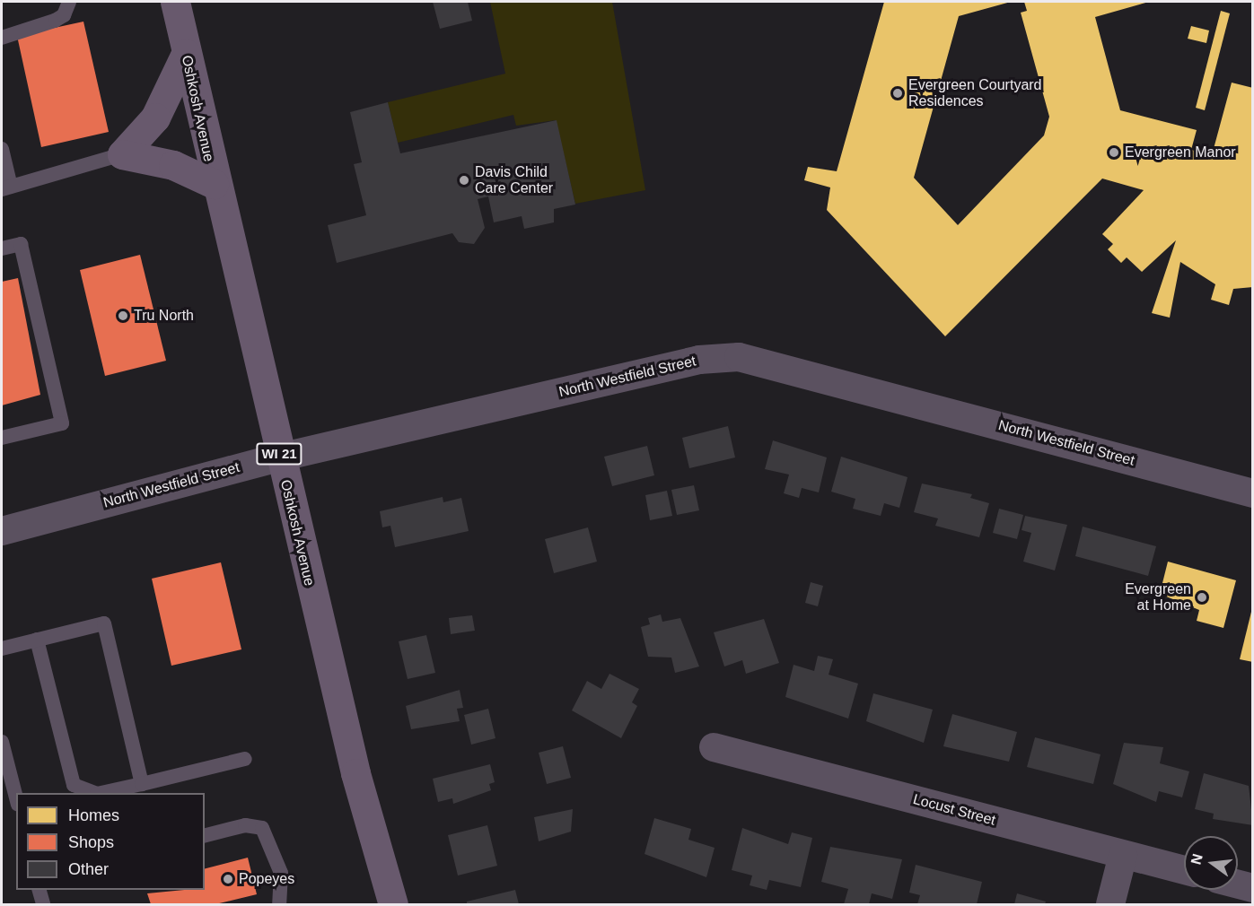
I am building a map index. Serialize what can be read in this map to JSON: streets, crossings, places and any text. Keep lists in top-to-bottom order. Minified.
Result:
{"streets":{"main road":["Oshkosh Avenue","WI 21"],"street":["North Westfield Street","Locust Street"]},"crossings":[["Oshkosh Avenue","North Westfield Street"]],"places":["Evergreen Courtyard Residences","Evergreen Manor","Davis Child Care Center","Tru North","Evergreen at Home","Popeyes"],"legend":["Homes","Shops","Other"],"north":"left"}
